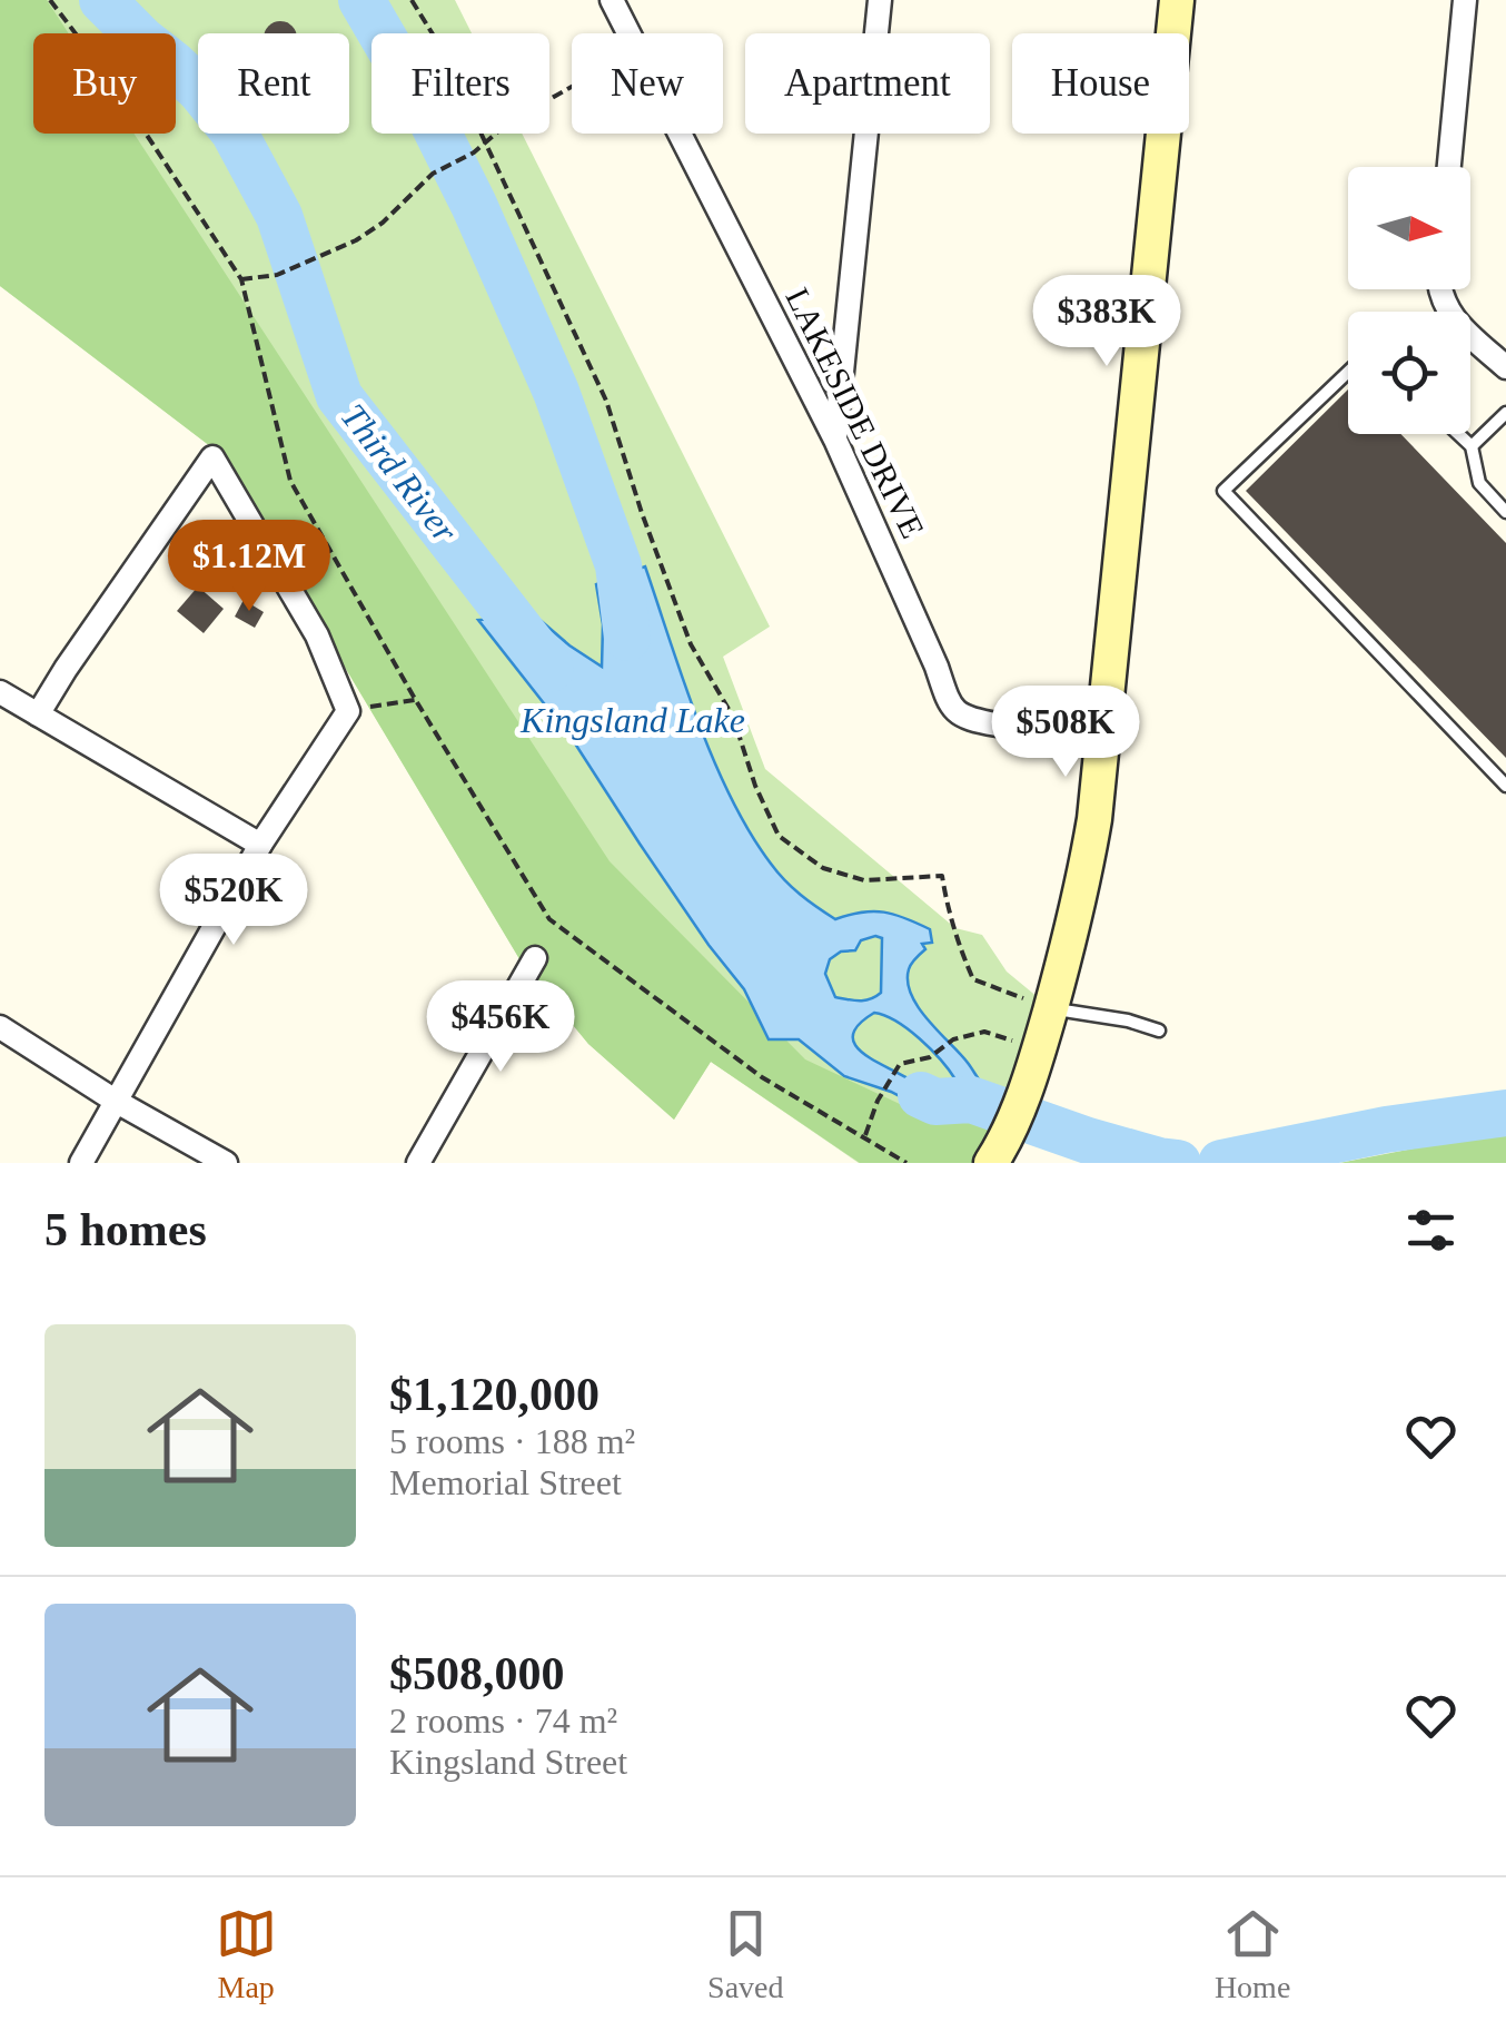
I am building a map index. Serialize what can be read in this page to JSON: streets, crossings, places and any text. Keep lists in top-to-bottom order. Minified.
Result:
{"streets":{"street":["LAKESIDE DRIVE"]},"water":["Third River","Kingsland Lake"],"north":"right","page":{"chip":["Buy","Rent","Filters","New","Apartment","House"],"price":["$383K","$1.12M","$508K","$520K","$456K"],"heading":"5 homes","list":[{"name":"$1,120,000","note":"5 rooms · 188 m² · Memorial Street"},{"name":"$508,000","note":"2 rooms · 74 m² · Kingsland Street"}],"tabs":["Map","Saved","Home"]}}
